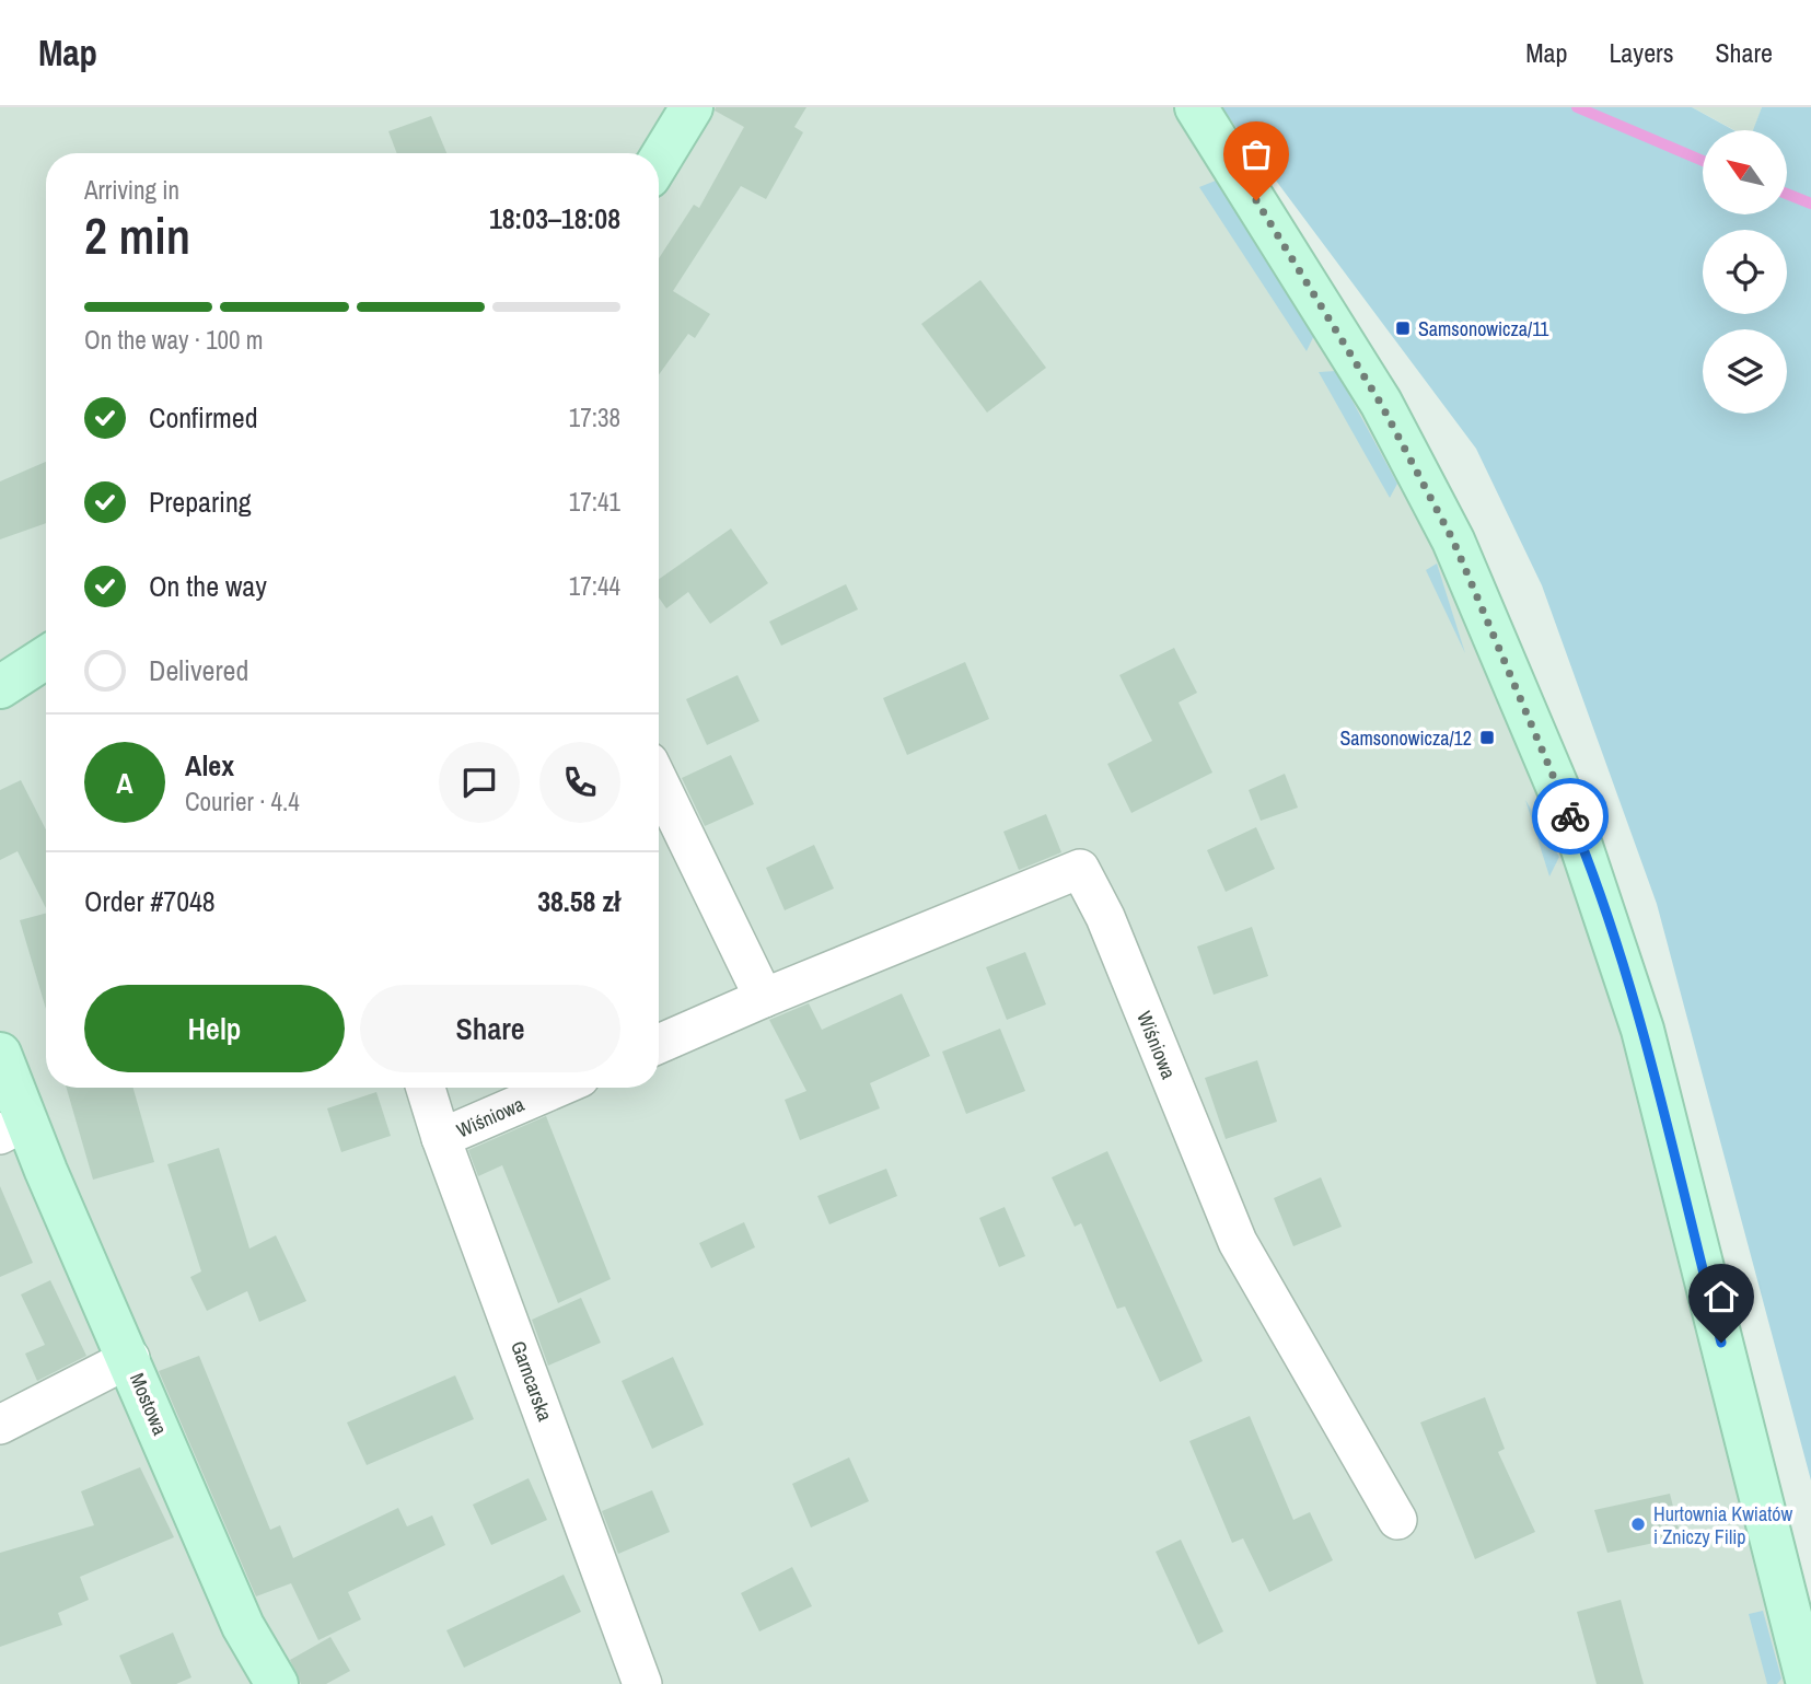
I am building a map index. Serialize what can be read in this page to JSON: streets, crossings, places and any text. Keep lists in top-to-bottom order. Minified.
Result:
{"streets":{"main road":["Mostowa"],"street":["Wiśniowa","Garncarska"]},"crossings":[["Wiśniowa","Garncarska"]],"places":{"transit":["Samsonowicza/11","Samsonowicza/12"],"other":["Hurtownia Kwiatów i Zniczy Filip"]},"north":"top left","page":{"header":"Map","nav":["Map","Layers","Share"],"heading":["2 min","Arriving in","18:03–18:08"],"panel":["Alex","Courier · 4.4","Order #7048","38.58 zł"],"bar":"On the way · 100 m","list":[["Confirmed","17:38"],["Preparing","17:41"],["On the way","17:44"],"Delivered"],"round":"A","buttons":["Help","Share"]}}
